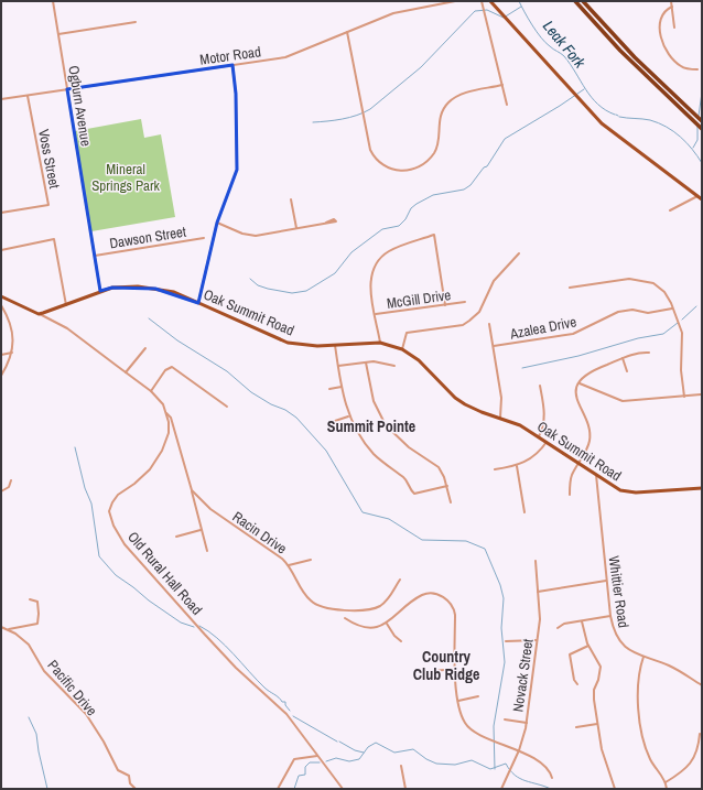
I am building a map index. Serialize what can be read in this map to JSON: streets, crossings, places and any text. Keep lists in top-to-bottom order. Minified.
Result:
{"streets":{"main road":["Oak Summit Road","Old Rural Hall Road"],"street":["Motor Road","Ogburn Avenue","Voss Street","Dawson Street","McGill Drive","Azalea Drive","Racin Drive","Whittier Road","Novack Street","Pacific Drive"]},"crossings":[["Motor Road","Ogburn Avenue"],["Motor Road","Voss Street"],["Ogburn Avenue","Dawson Street"],["Ogburn Avenue","Oak Summit Road"],["Oak Summit Road","Old Rural Hall Road"],["Oak Summit Road","Whittier Road"],["Racin Drive","Old Rural Hall Road"]],"districts":["Summit Pointe","Country Club Ridge"],"water":["Leak Fork"],"parks":["Mineral Springs Park"]}
